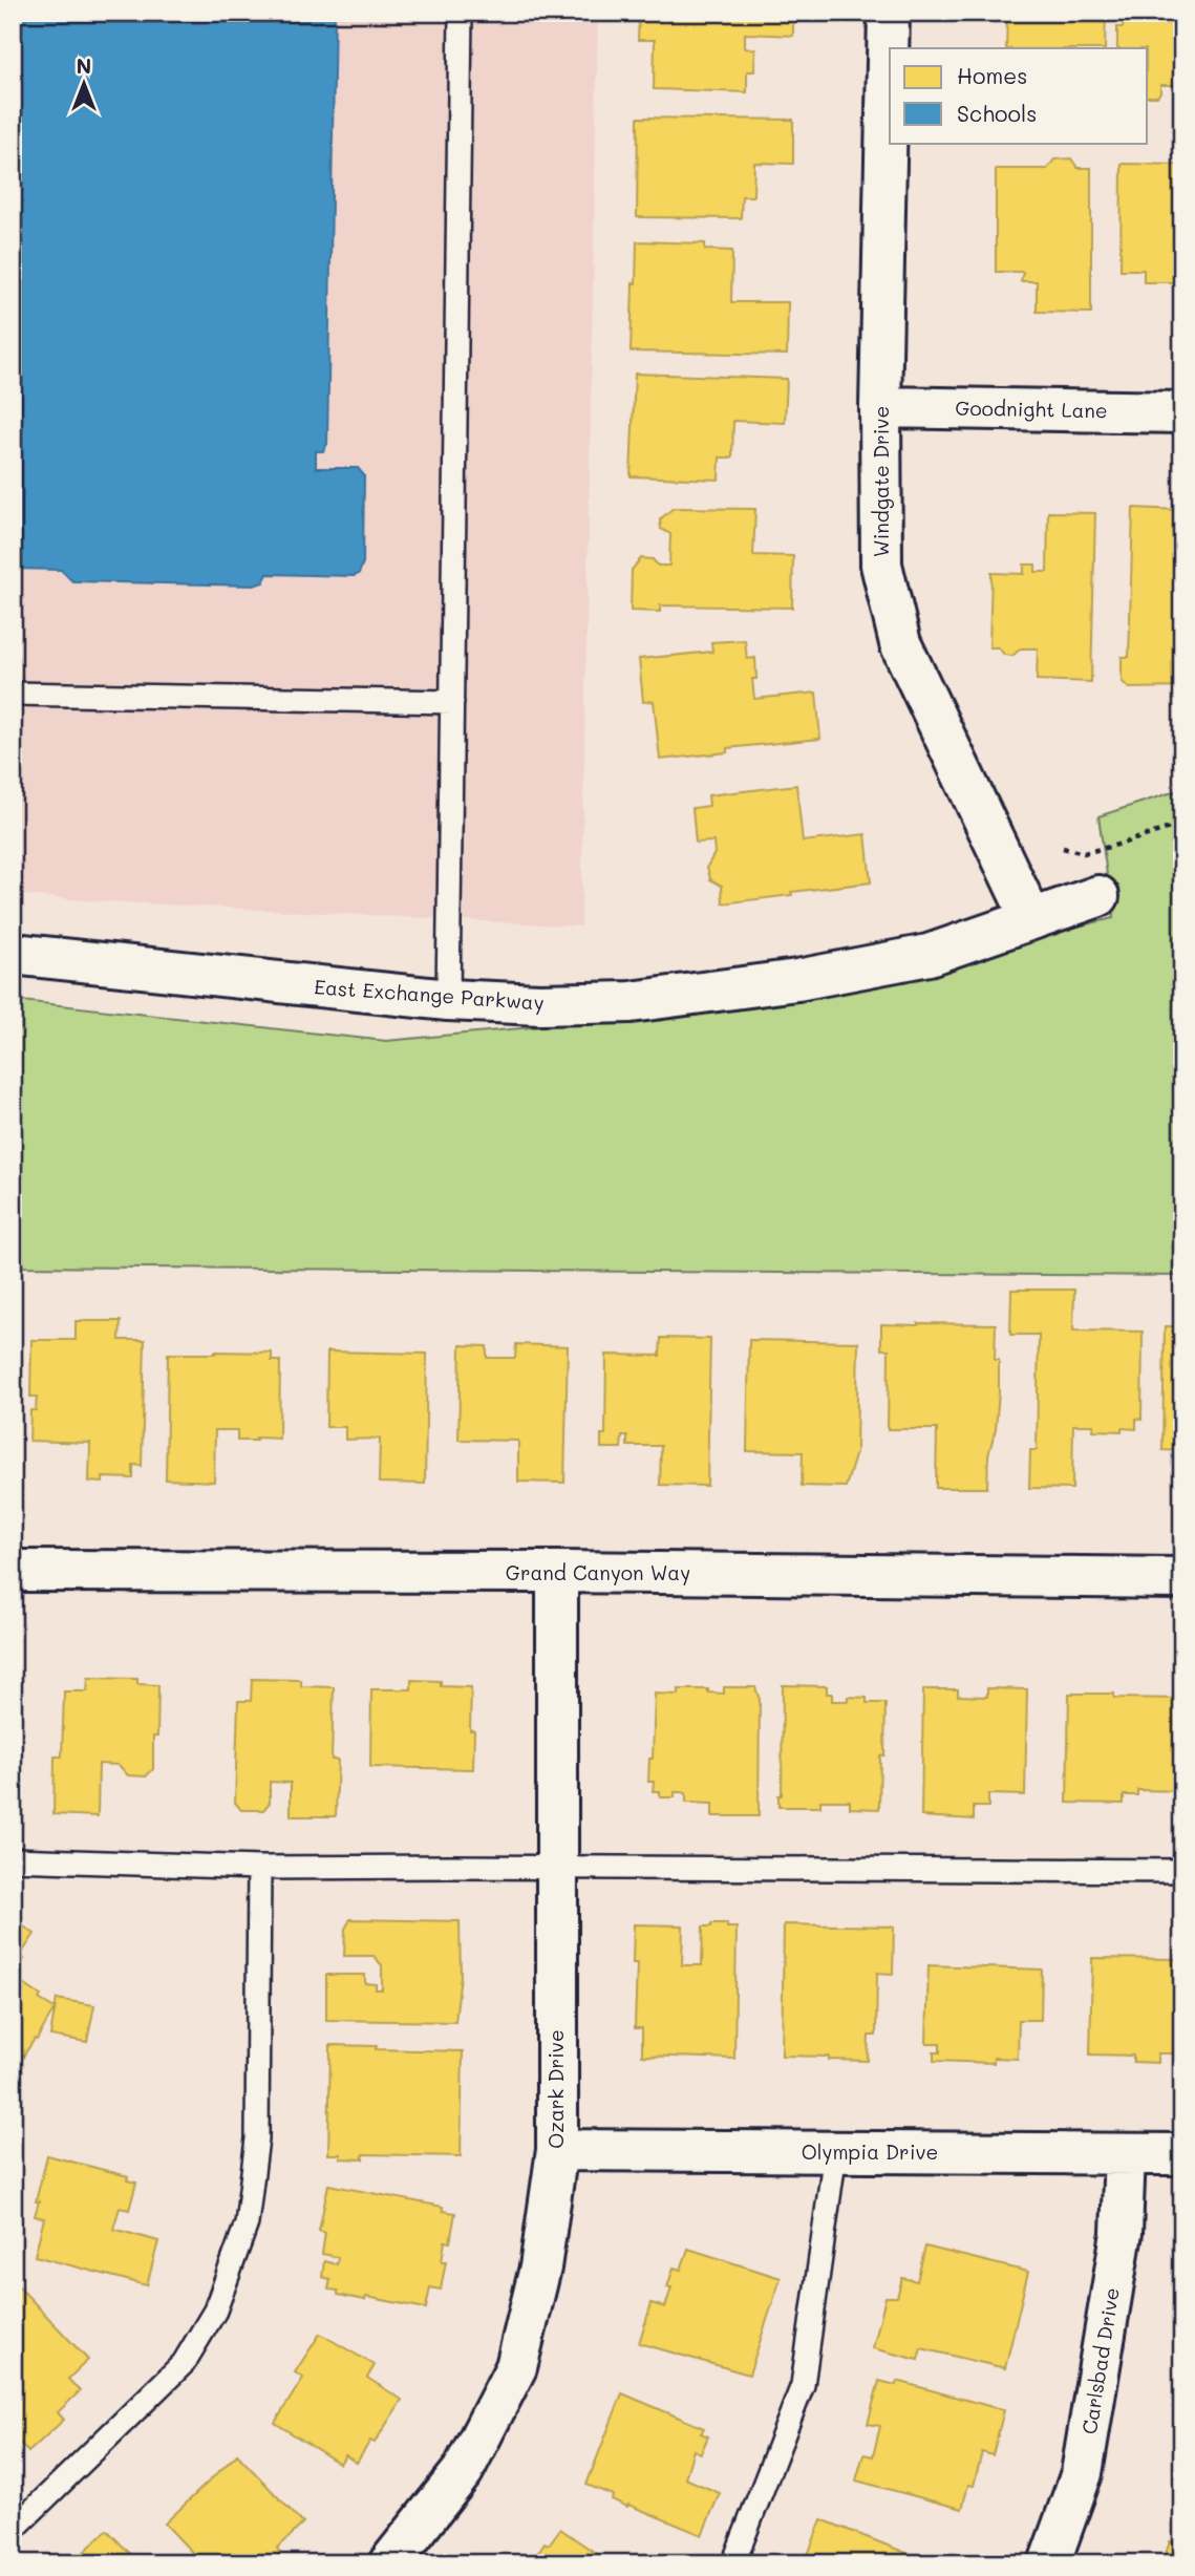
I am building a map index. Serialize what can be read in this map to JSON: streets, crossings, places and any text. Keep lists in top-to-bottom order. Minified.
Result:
{"streets":{"street":["Goodnight Lane","Windgate Drive","East Exchange Parkway","Grand Canyon Way","Ozark Drive","Olympia Drive","Carlsbad Drive"]},"crossings":[["Goodnight Lane","Windgate Drive"],["Windgate Drive","East Exchange Parkway"],["Grand Canyon Way","Ozark Drive"],["Ozark Drive","Olympia Drive"],["Olympia Drive","Carlsbad Drive"]],"legend":["Homes","Schools"],"north":"top"}
